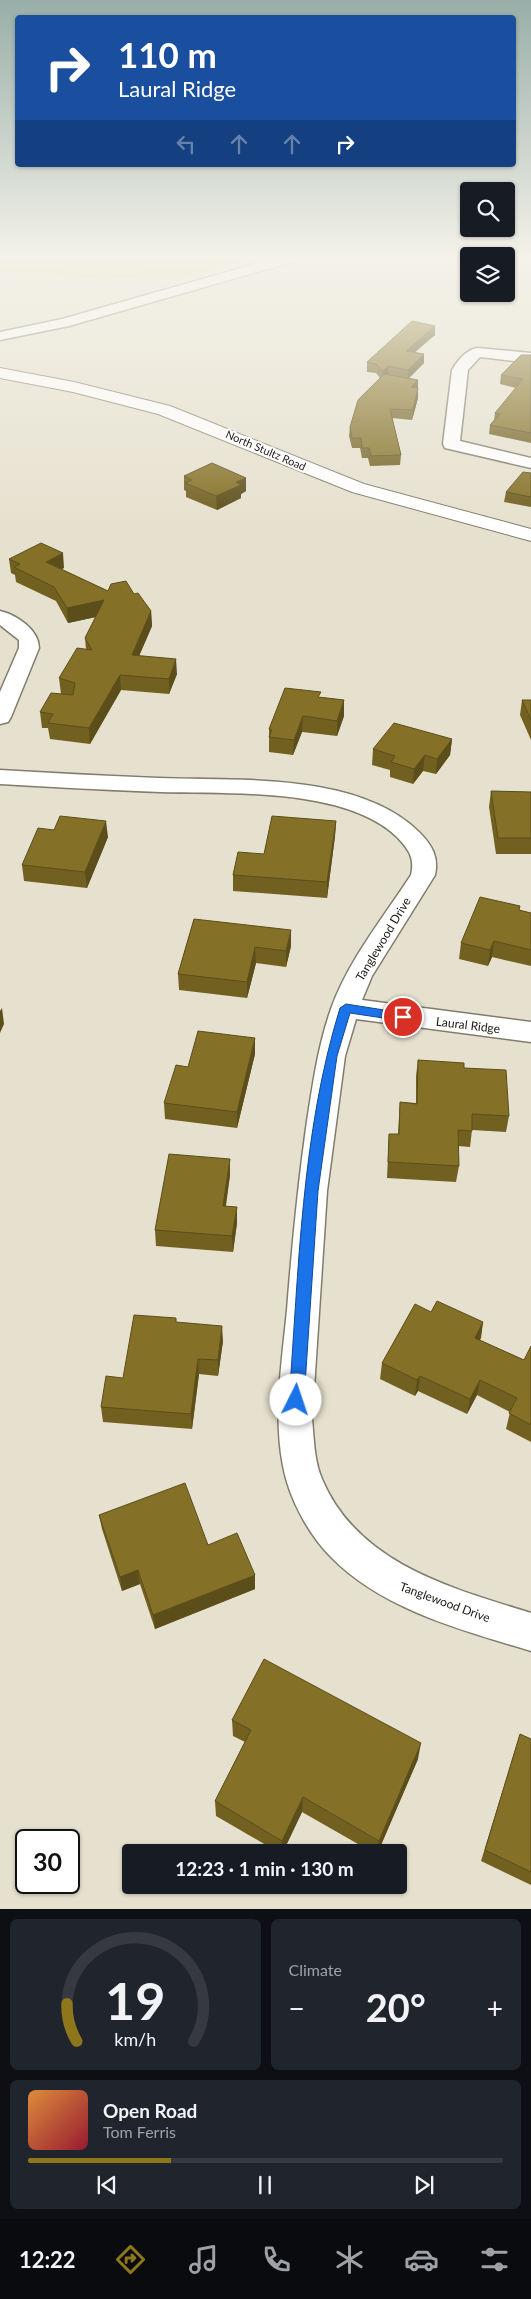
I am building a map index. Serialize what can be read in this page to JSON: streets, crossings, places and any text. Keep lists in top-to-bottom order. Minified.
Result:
{"streets":{"street":["North Stultz Road","Tanglewood Drive","Laural Ridge"]},"crossings":[["Tanglewood Drive","Laural Ridge"]],"page":{"turn":["110 m","Laural Ridge"],"limit":"30","trip":"12:23 · 1 min · 130 m","tile":"Climate","heat":["−","20°","+"],"song":["Open Road","Tom Ferris"],"tabs":"12:22","gauge":["19","km/h"]}}
